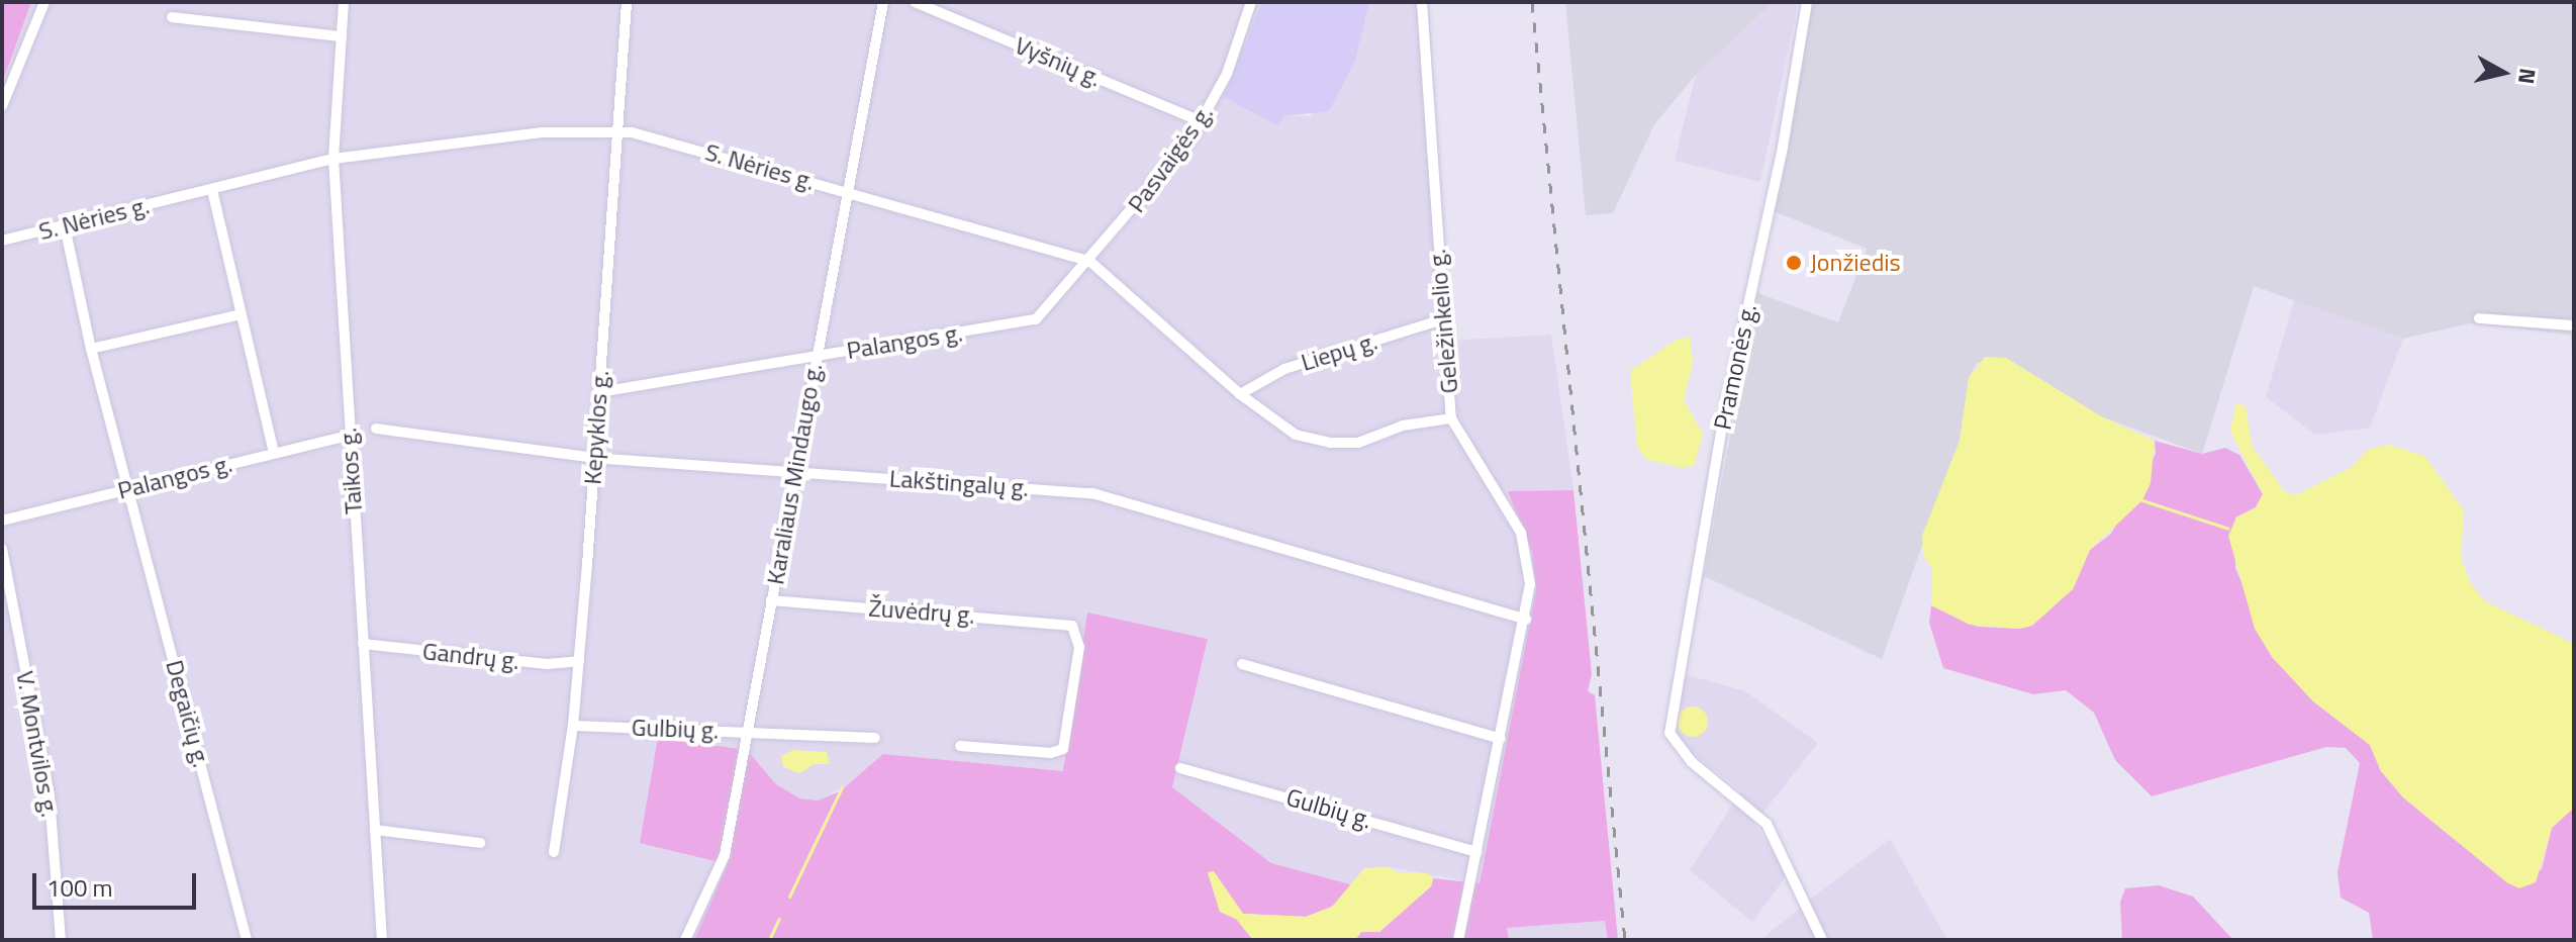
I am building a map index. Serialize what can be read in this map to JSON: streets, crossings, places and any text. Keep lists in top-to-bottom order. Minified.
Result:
{"streets":{"street":["Vyšnių g.","Pasvaigės g.","S. Nėries g.","Geležinkelio g.","Palangos g.","Liepų g.","Pramonės g.","Kepyklos g.","Taikos g.","Karaliaus Mindaugo g.","Lakštingalų g.","Žuvėdrų g.","Gandrų g.","Degaičių g.","Gulbių g.","V. Montvilos g."]},"crossings":[["Vyšnių g.","Pasvaigės g."],["Pasvaigės g.","S. Nėries g."],["Pasvaigės g.","Palangos g."],["S. Nėries g.","Geležinkelio g."],["S. Nėries g.","Palangos g."],["S. Nėries g.","Liepų g."],["S. Nėries g.","Kepyklos g."],["S. Nėries g.","Taikos g."],["S. Nėries g.","Karaliaus Mindaugo g."],["S. Nėries g.","Degaičių g."],["Geležinkelio g.","Liepų g."],["Geležinkelio g.","Lakštingalų g."],["Geležinkelio g.","Gulbių g."],["Palangos g.","Kepyklos g."],["Palangos g.","Taikos g."],["Palangos g.","Karaliaus Mindaugo g."],["Palangos g.","Degaičių g."],["Kepyklos g.","Lakštingalų g."],["Kepyklos g.","Gandrų g."],["Kepyklos g.","Gulbių g."],["Taikos g.","Gandrų g."],["Karaliaus Mindaugo g.","Lakštingalų g."],["Karaliaus Mindaugo g.","Žuvėdrų g."],["Karaliaus Mindaugo g.","Gulbių g."]],"places":["Jonžiedis"],"scale_bar":"100 m","north":"right"}
